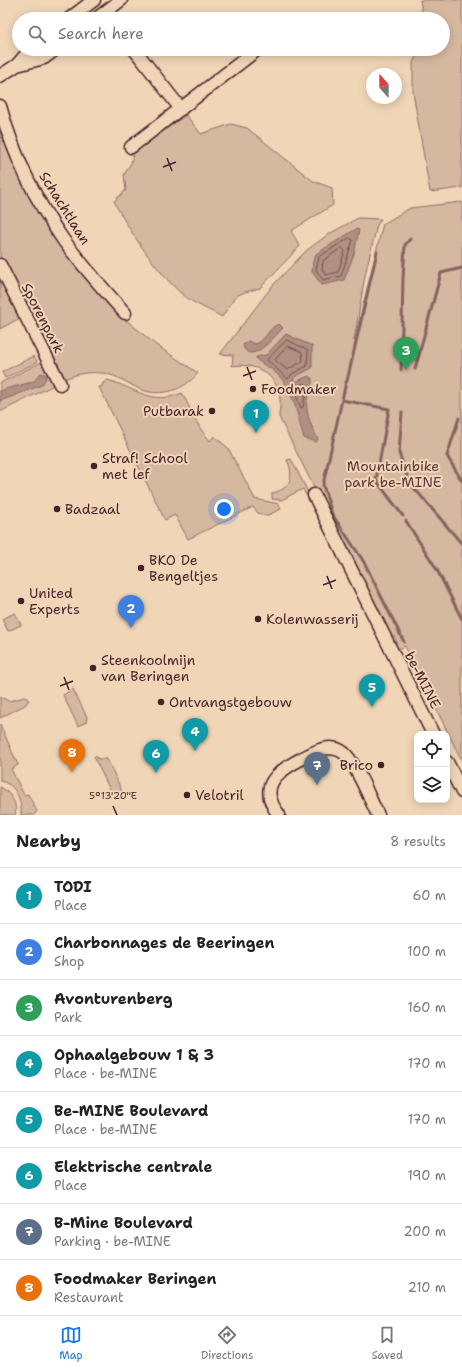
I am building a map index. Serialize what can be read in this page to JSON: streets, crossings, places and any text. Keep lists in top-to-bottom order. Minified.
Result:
{"streets":{"street":["Schachtlaan","Sporenpark","be-MINE"]},"parks":["Mountainbike park be-MINE"],"places":["Foodmaker","Putbarak","Straf! School met lef","Badzaal","BKO De Bengeltjes","United Experts","Kolenwasserij","Steenkoolmijn van Beringen","Ontvangstgebouw","Brico","Velotril"],"north":"top","page":{"search":"Search here","pins":["3","1","2","5","4","8","6","7"],"heading":["Nearby","8 results"],"list":[{"mark":"1","name":"TODI","note":"Place","value":"60 m"},{"mark":"2","name":"Charbonnages de Beeringen","note":"Shop","value":"100 m"},{"mark":"3","name":"Avonturenberg","note":"Park","value":"160 m"},{"mark":"4","name":"Ophaalgebouw 1 & 3","note":"Place · be-MINE","value":"170 m"},{"mark":"5","name":"Be-MINE Boulevard","note":"Place · be-MINE","value":"170 m"},{"mark":"6","name":"Elektrische centrale","note":"Place","value":"190 m"},{"mark":"7","name":"B-Mine Boulevard","note":"Parking · be-MINE","value":"200 m"},{"mark":"8","name":"Foodmaker Beringen","note":"Restaurant","value":"210 m"}],"nav":["Map","Directions","Saved"]},"coordinates":["5°13'20\"E"]}
